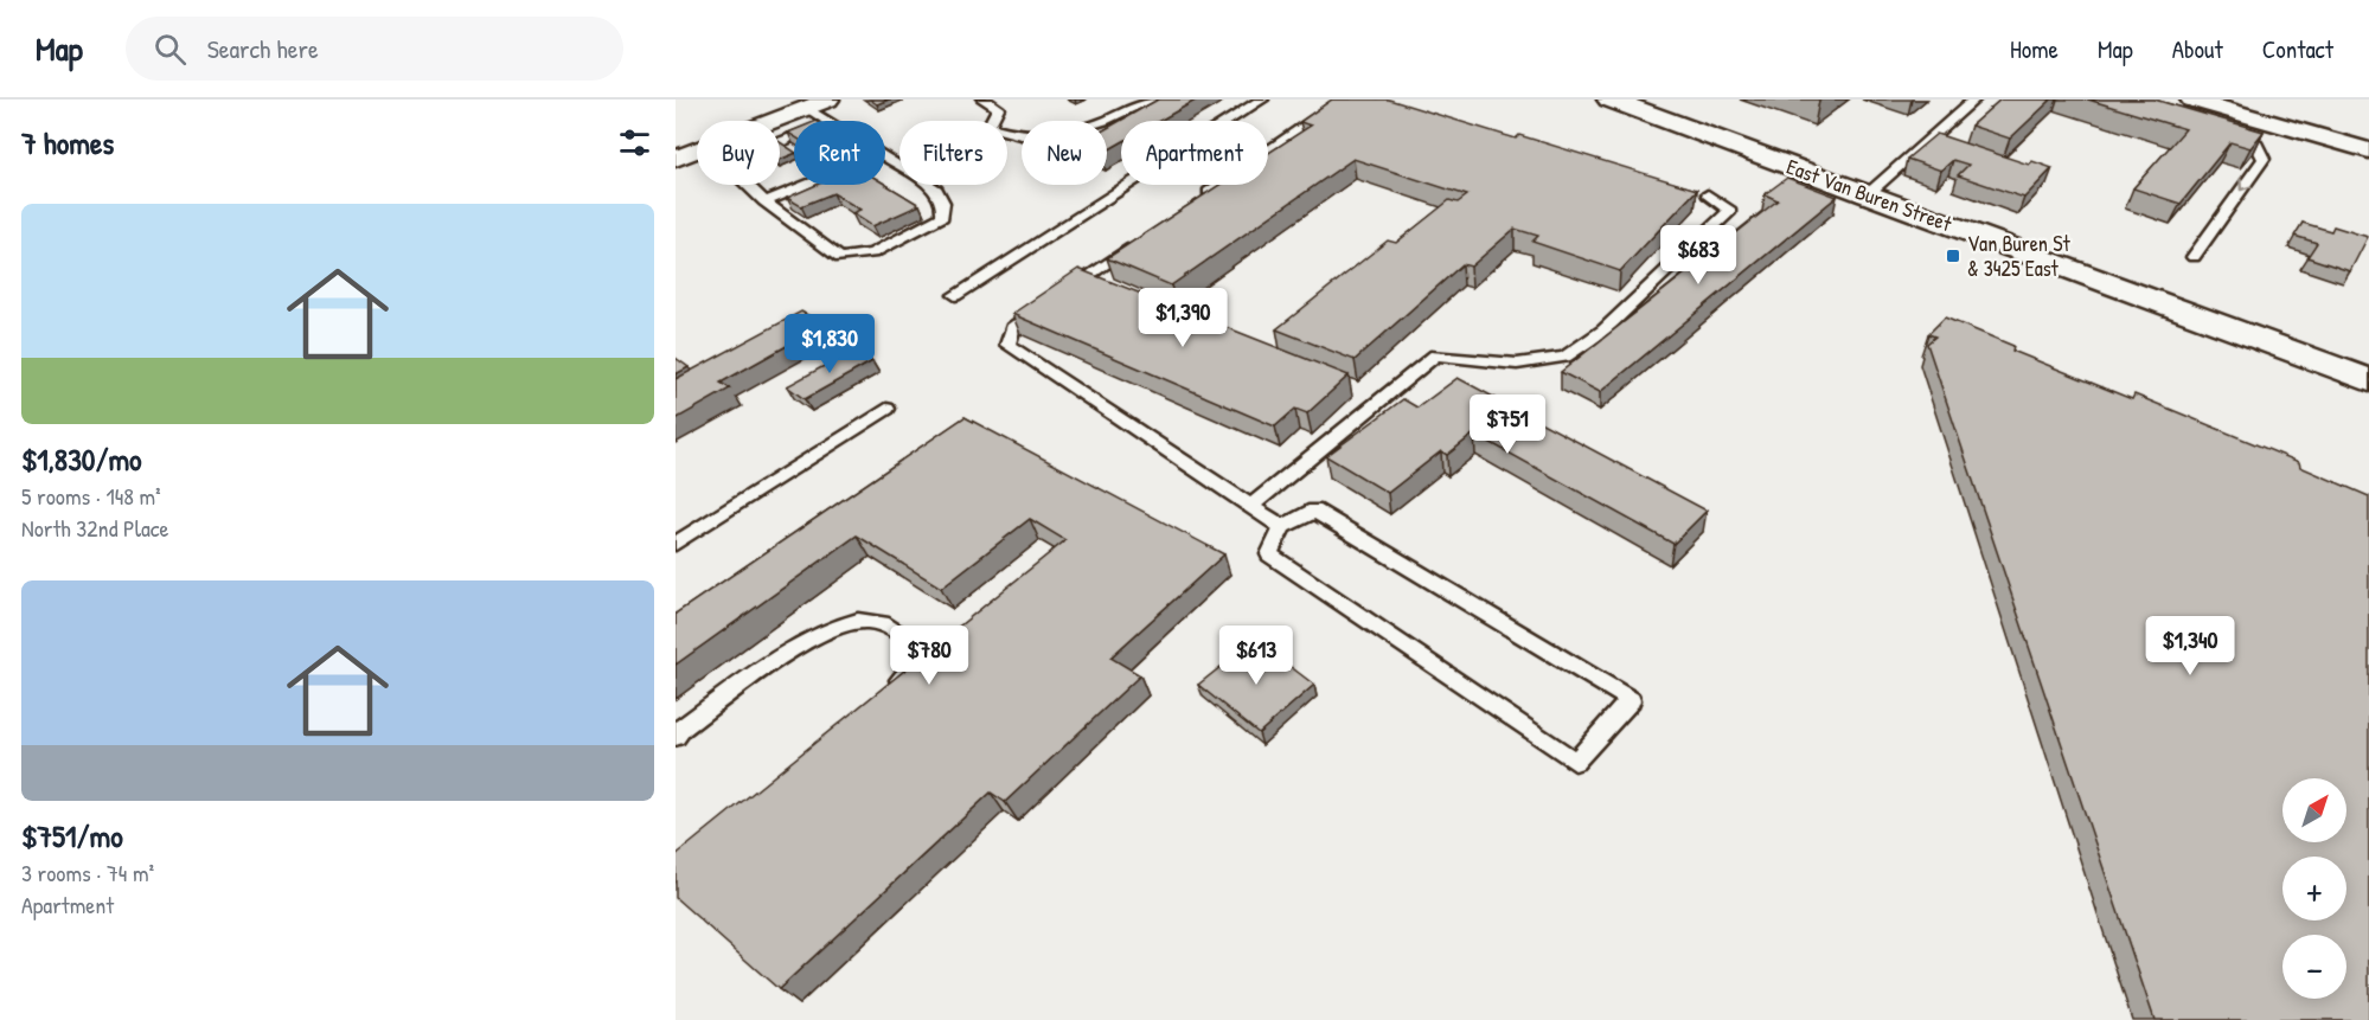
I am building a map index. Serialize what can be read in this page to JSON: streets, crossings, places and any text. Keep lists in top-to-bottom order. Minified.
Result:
{"streets":{"main road":["East Van Buren Street"]},"places":{"transit":["Van Buren St & 3425 East"]},"north":"top right","page":{"header":"Map","search":"Search here","nav":["Home","Map","About","Contact"],"heading":"7 homes","chip":["Buy","Rent","Filters","New","Apartment"],"list":[{"name":"$1,830/mo","note":"5 rooms · 148 m² · North 32nd Place"},{"name":"$751/mo","note":"3 rooms · 74 m² · Apartment"}],"price":["$683","$1,390","$1,830","$751","$1,340","$780","$613"],"map_buttons":["+","−"]}}
